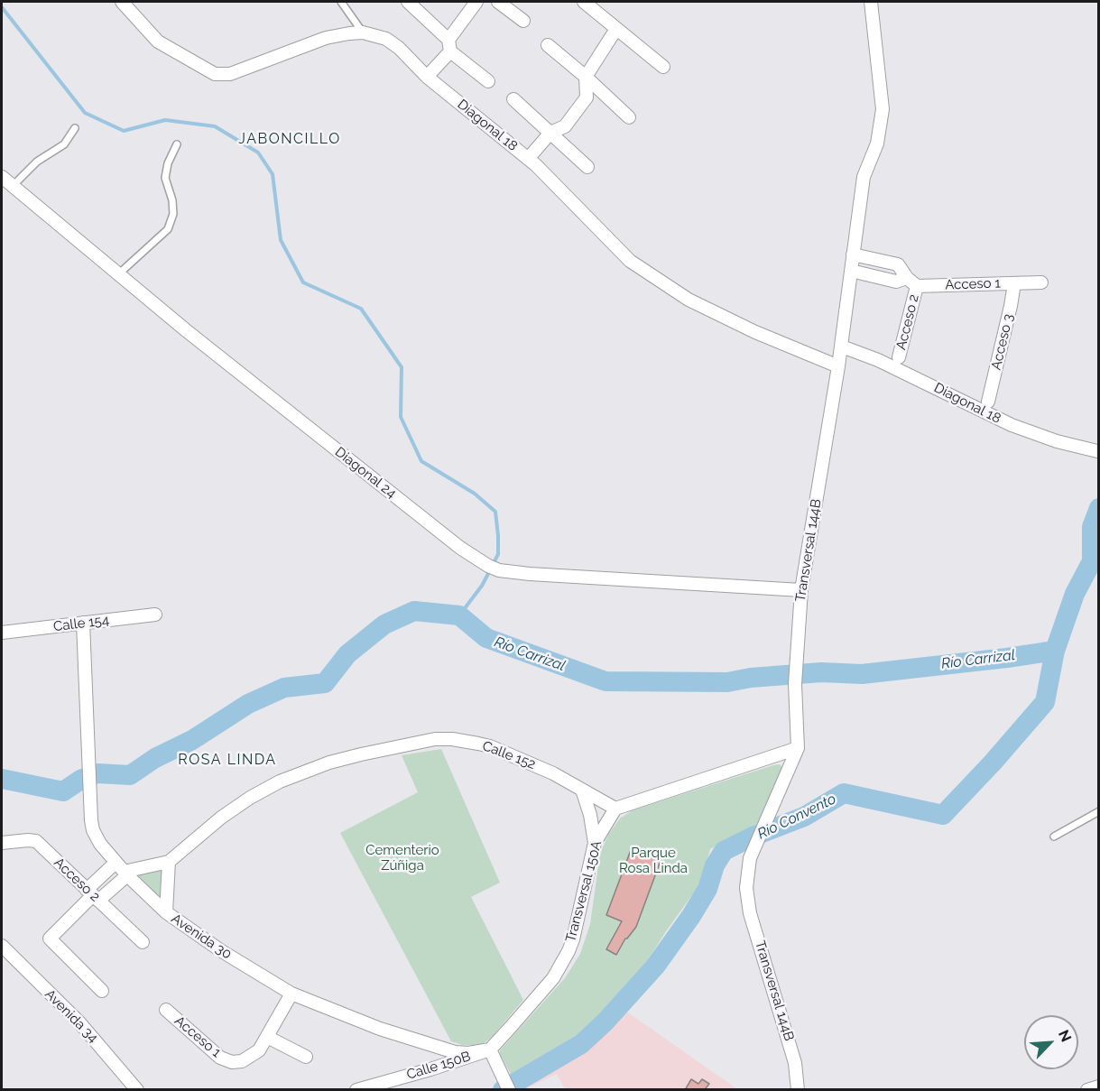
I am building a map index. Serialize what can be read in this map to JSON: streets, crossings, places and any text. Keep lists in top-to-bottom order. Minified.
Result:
{"streets":{"street":["Diagonal 18","Acceso 1","Acceso 2","Acceso 3","Diagonal 24","Transversal 144B","Calle 154","Calle 152","Transversal 150A","Avenida 30","Avenida 34","Calle 150B"]},"crossings":[["Diagonal 18","Transversal 144B"],["Acceso 1","Acceso 2"],["Acceso 1","Acceso 3"],["Acceso 1","Avenida 30"],["Diagonal 24","Transversal 144B"],["Calle 154","Avenida 30"],["Calle 152","Transversal 150A"],["Calle 152","Avenida 30"],["Transversal 150A","Avenida 30"],["Transversal 150A","Calle 150B"],["Avenida 30","Calle 150B"]],"districts":["JABONCILLO","ROSA LINDA"],"water":["Río Carrizal","Río Convento"],"parks":["Cementerio Zúñiga","Parque Rosa Linda"],"north":"top right"}
